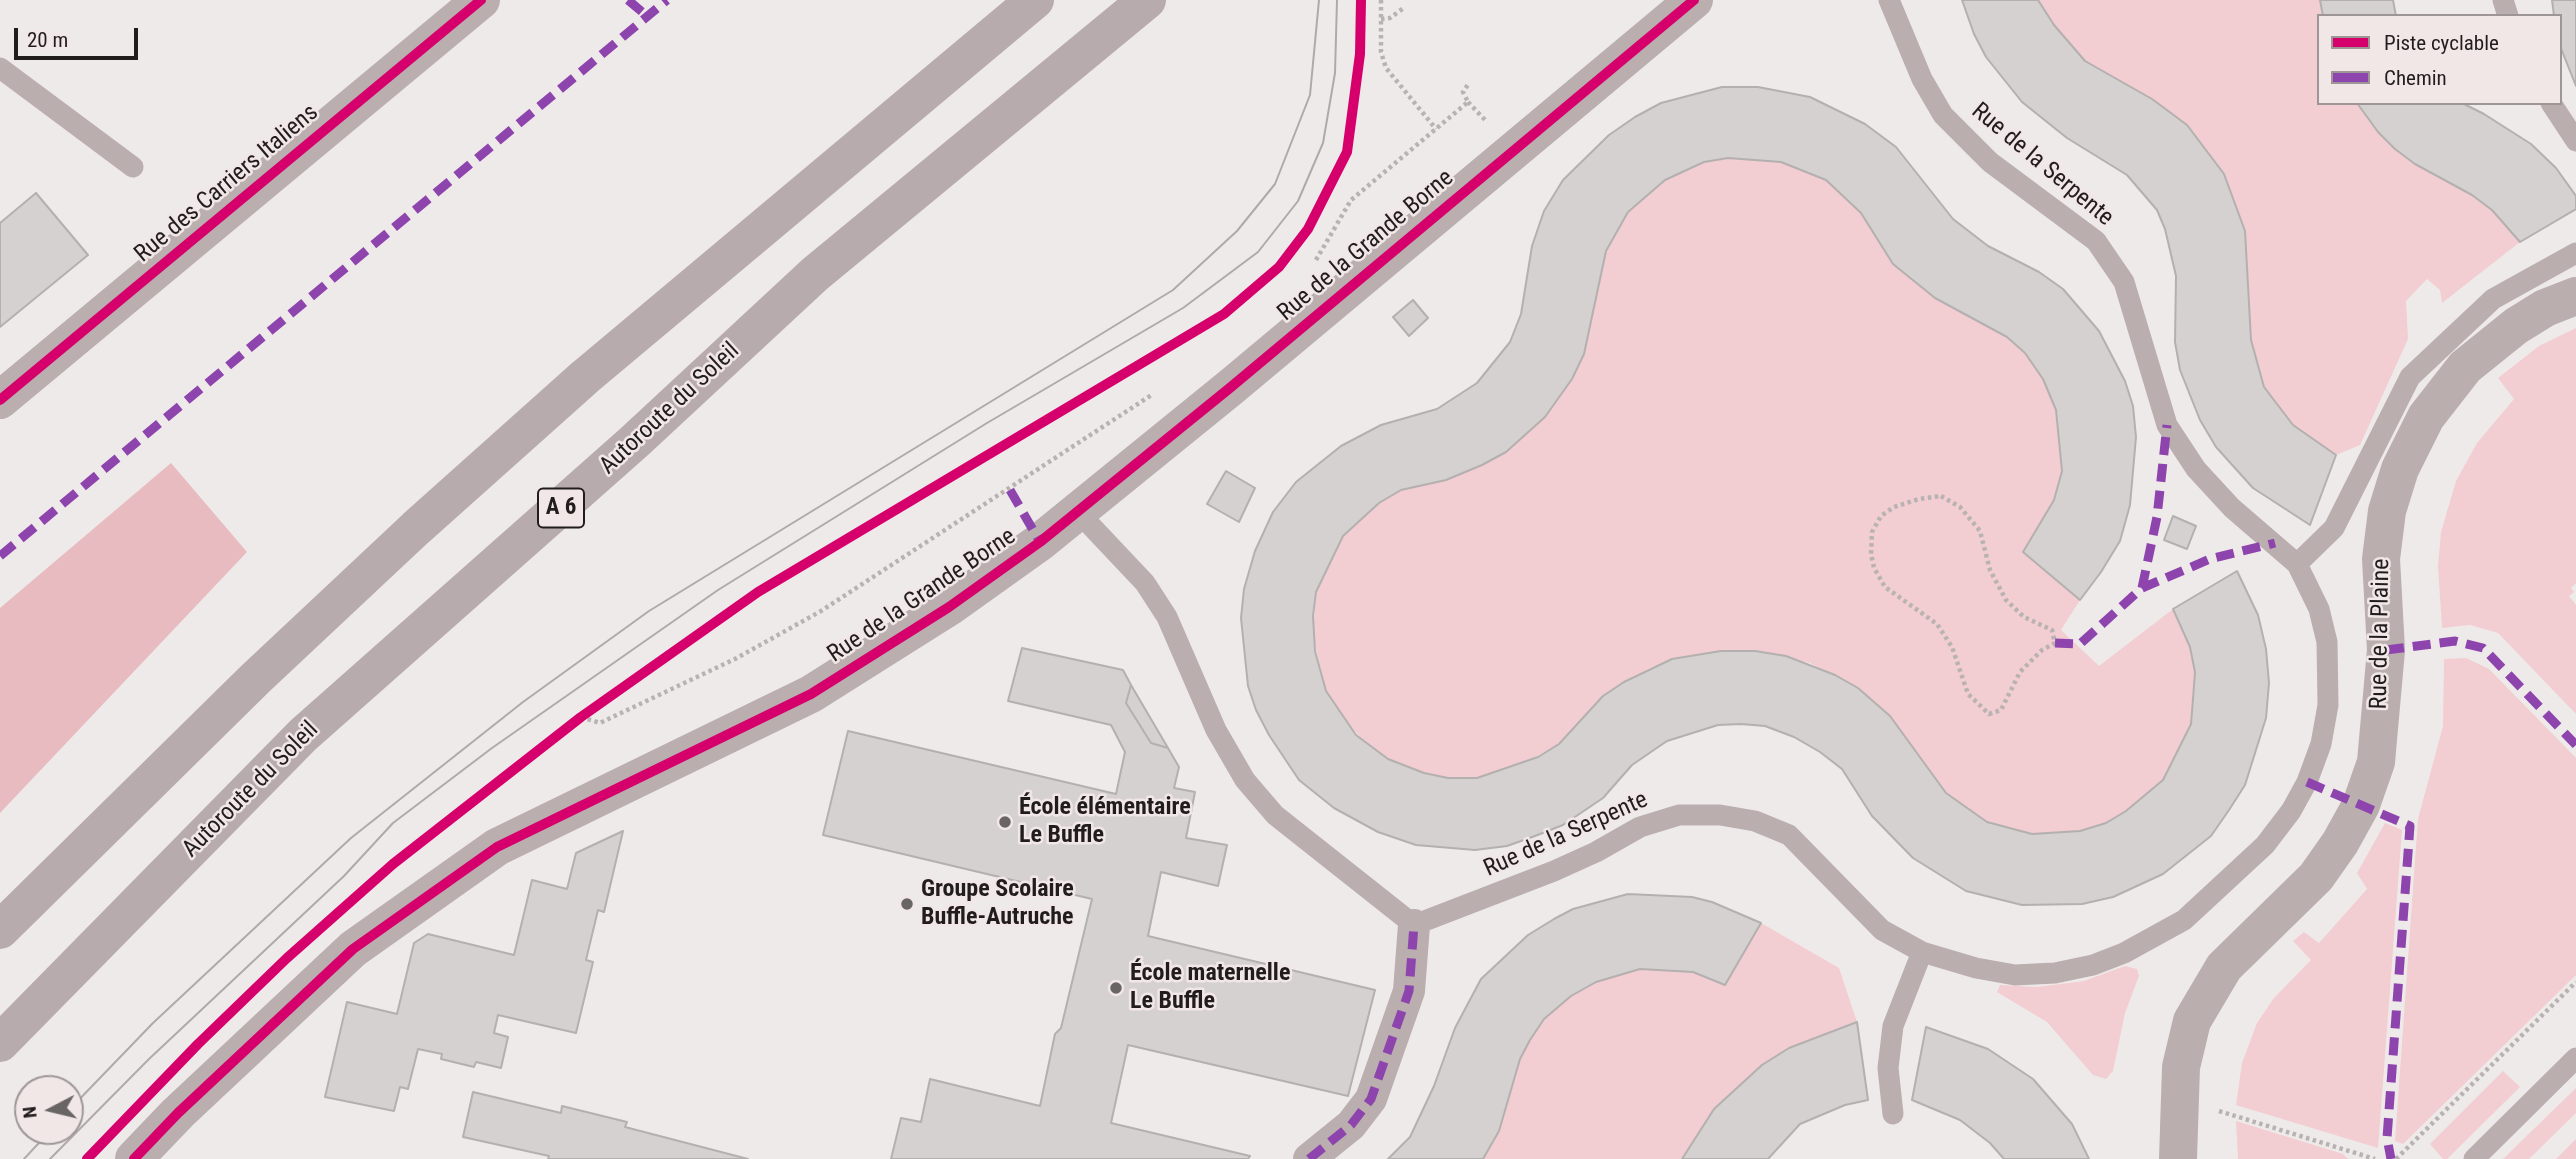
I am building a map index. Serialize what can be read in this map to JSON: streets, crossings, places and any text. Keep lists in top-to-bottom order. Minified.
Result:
{"streets":{"highway":["Autoroute du Soleil","A 6"],"street":["Rue des Carriers Italiens","Rue de la Grande Borne","Rue de la Plaine"],"lane":["Rue de la Serpente"]},"places":["École élémentaire Le Buffle","Groupe Scolaire Buffle-Autruche","École maternelle Le Buffle"],"legend":["Piste cyclable","Chemin"],"scale_bar":"20 m","north":"left"}
